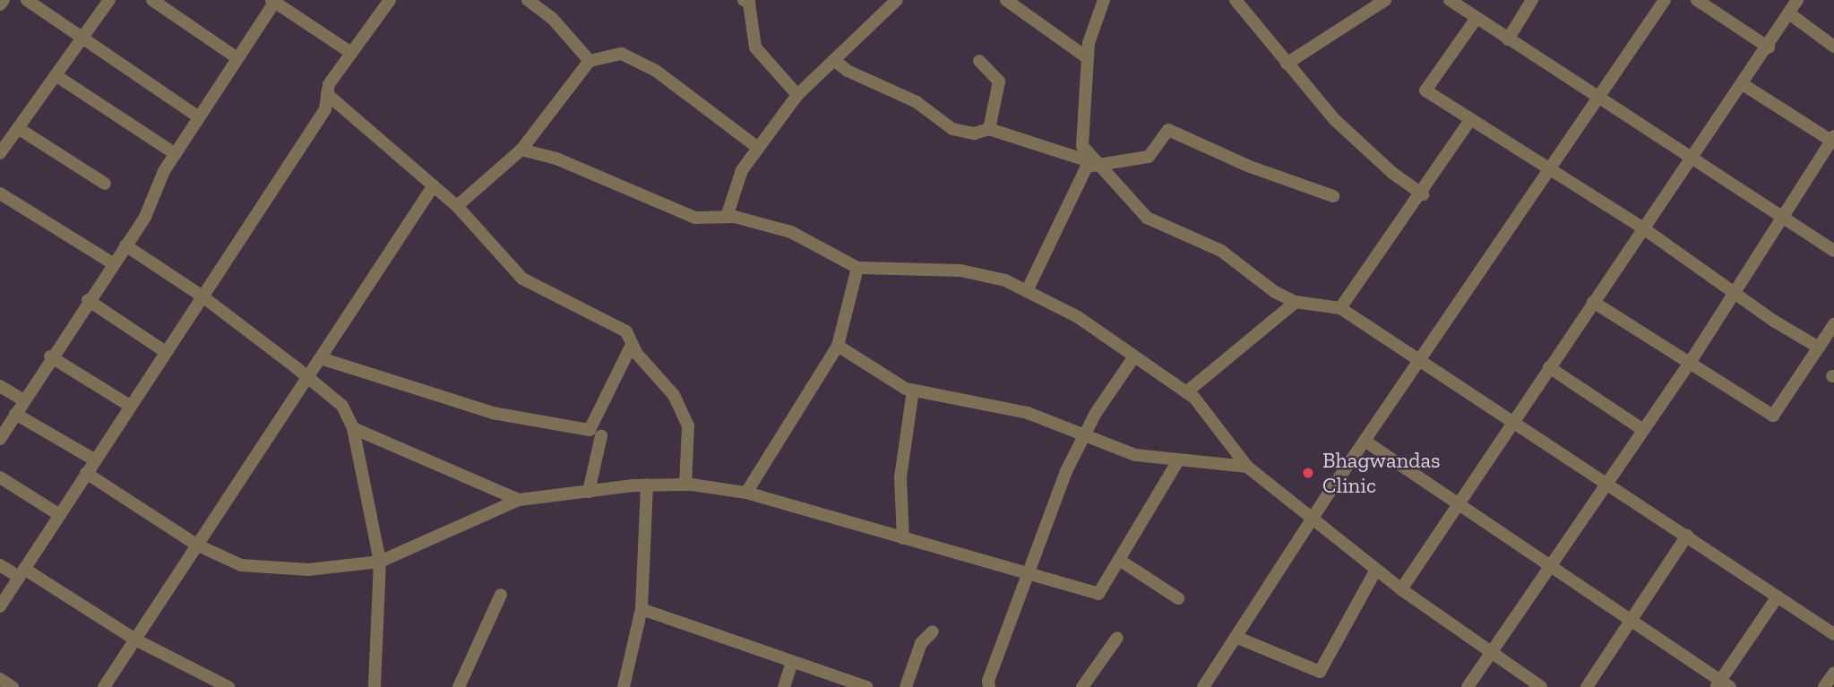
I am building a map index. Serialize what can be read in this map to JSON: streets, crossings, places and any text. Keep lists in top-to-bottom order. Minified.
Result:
{"places":["Bhagwandas Clinic"]}
